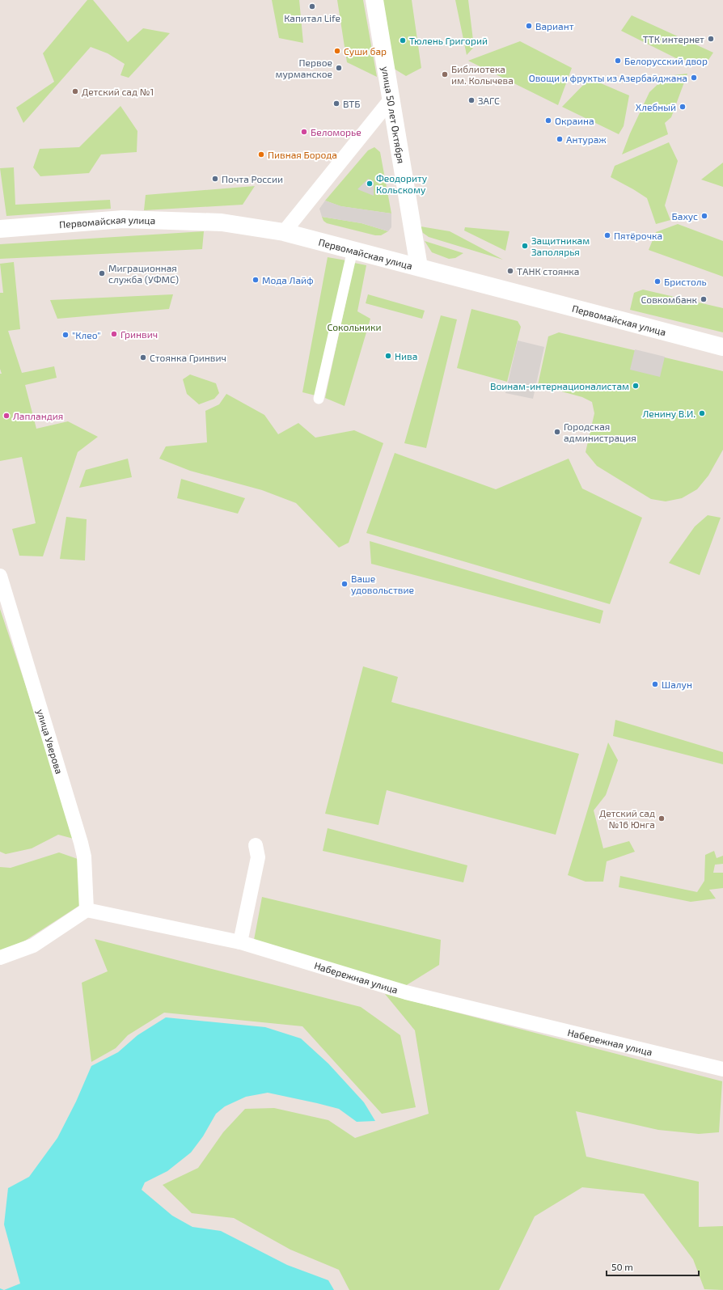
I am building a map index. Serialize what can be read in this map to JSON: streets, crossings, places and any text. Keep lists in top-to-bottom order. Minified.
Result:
{"streets":{"main road":["улица 50 лет Октября","Первомайская улица"],"street":["улица Уверова","Набережная улица"]},"crossings":[["улица 50 лет Октября","Первомайская улица"],["улица Уверова","Набережная улица"]],"parks":["Сокольники"],"places":["Капитал Life","Вариант","ТТК интернет","Тюлень Григорий","Суши бар","Белорусский двор","Первое мурманское","Библиотека им. Колычева","Овощи и фрукты из Азербайджана","Детский сад №1","ЗАГС","ВТБ","Хлебный","Окраина","Беломорье","Антураж","Пивная Борода","Почта России","Феодориту Кольскому","Бахус","Пятёрочка","Защитникам Заполярья","ТАНК стоянка","Миграционная служба (УФМС)","Мода Лайф","Бристоль","Совкомбанк","Гринвич","\"Клео\"","Нива","Стоянка Гринвич","Воинам-интернационалистам","Ленину В.И.","Лапландия","Городская администрация","Ваше удовольствие","Шалун","Детский сад №16 Юнга"],"scale_bar":"50 m"}
